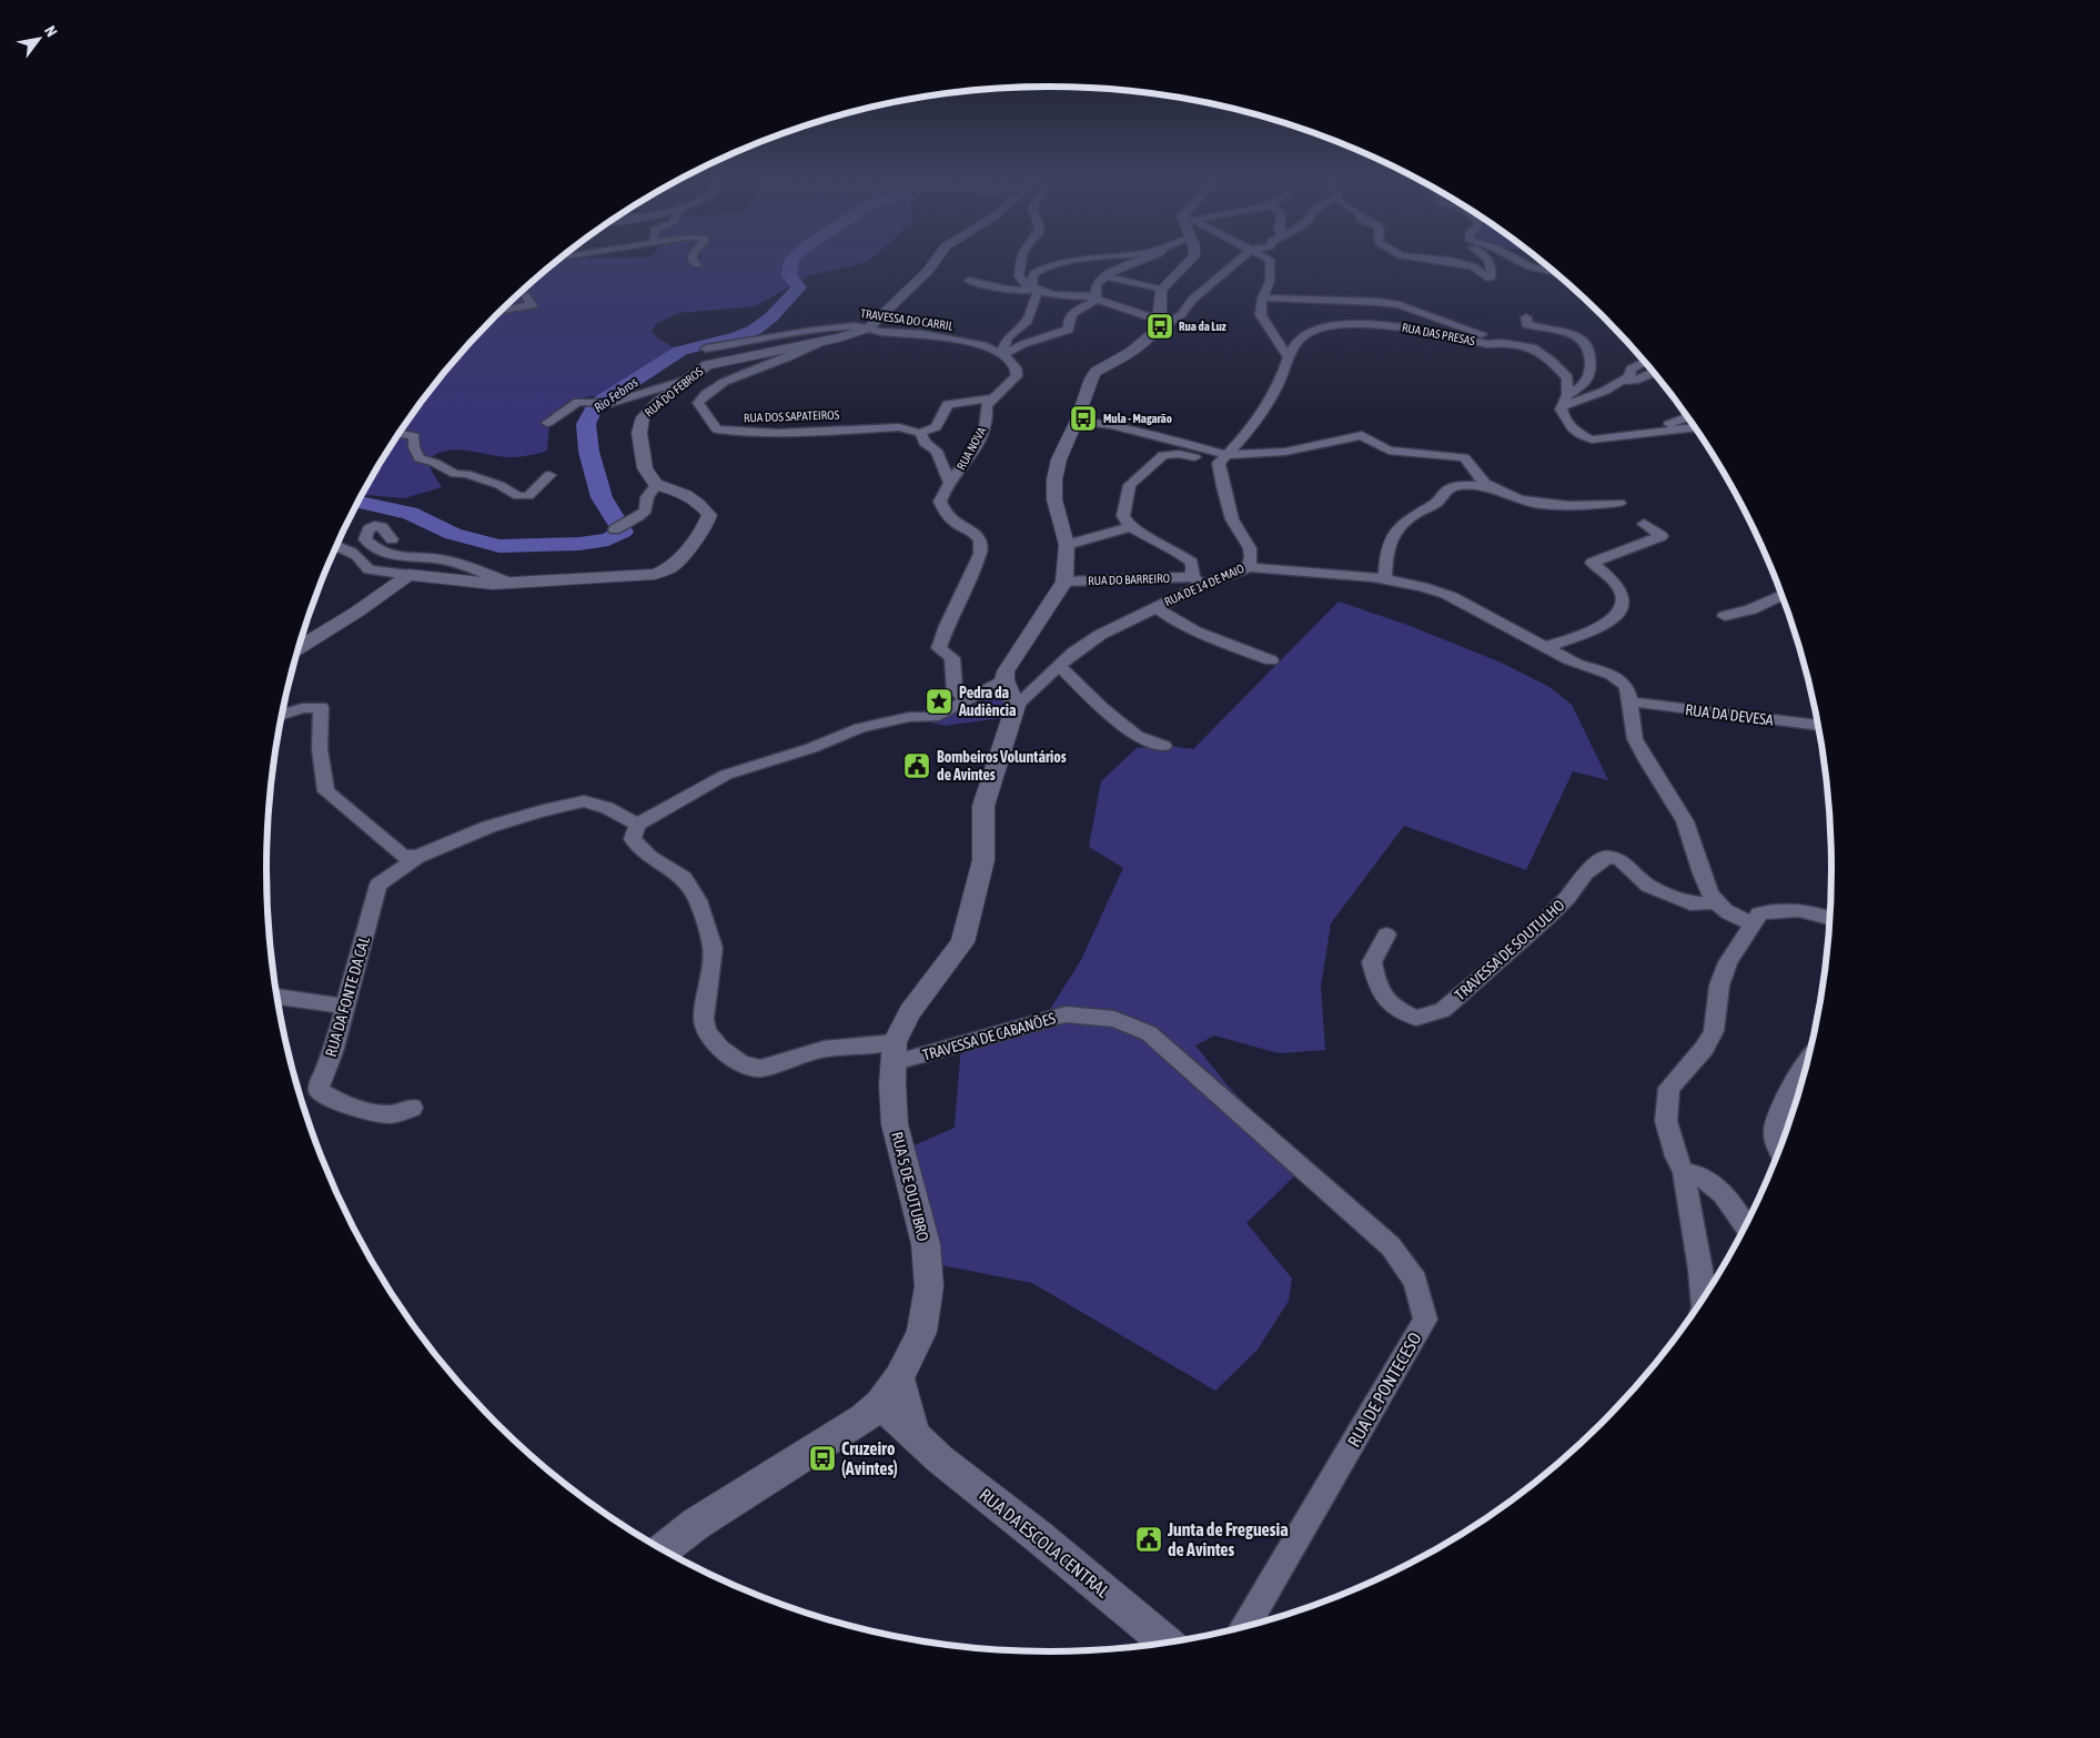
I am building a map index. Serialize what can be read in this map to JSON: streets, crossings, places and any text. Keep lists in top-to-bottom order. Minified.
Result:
{"streets":{"street":["TRAVESSA DO CARRIL","RUA DAS PRESAS","RUA DO FEBROS","RUA DOS SAPATEIROS","RUA NOVA","RUA DO BARREIRO","RUA DE 14 DE MAIO","RUA DA DEVESA","TRAVESSA DE SOUTULHO","RUA DA FONTE DA CAL","TRAVESSA DE CABANÕES","RUA 5 DE OUTUBRO","RUA DE PONTECESO","RUA DA ESCOLA CENTRAL"]},"crossings":[["TRAVESSA DO CARRIL","RUA DO FEBROS"],["TRAVESSA DO CARRIL","RUA NOVA"],["RUA DO FEBROS","RUA DOS SAPATEIROS"],["RUA DO BARREIRO","RUA DE 14 DE MAIO"],["RUA DE 14 DE MAIO","RUA 5 DE OUTUBRO"],["RUA DA FONTE DA CAL","TRAVESSA DE CABANÕES"],["TRAVESSA DE CABANÕES","RUA 5 DE OUTUBRO"],["TRAVESSA DE CABANÕES","RUA DE PONTECESO"],["RUA 5 DE OUTUBRO","RUA DA ESCOLA CENTRAL"]],"water":["Rio Febros"],"places":{"bus stop":["Rua da Luz","Mula - Magarão","Cruzeiro (Avintes)"],"place":["Pedra da Audiência"],"public building":["Bombeiros Voluntários de Avintes","Junta de Freguesia de Avintes"]},"north":"top right"}
